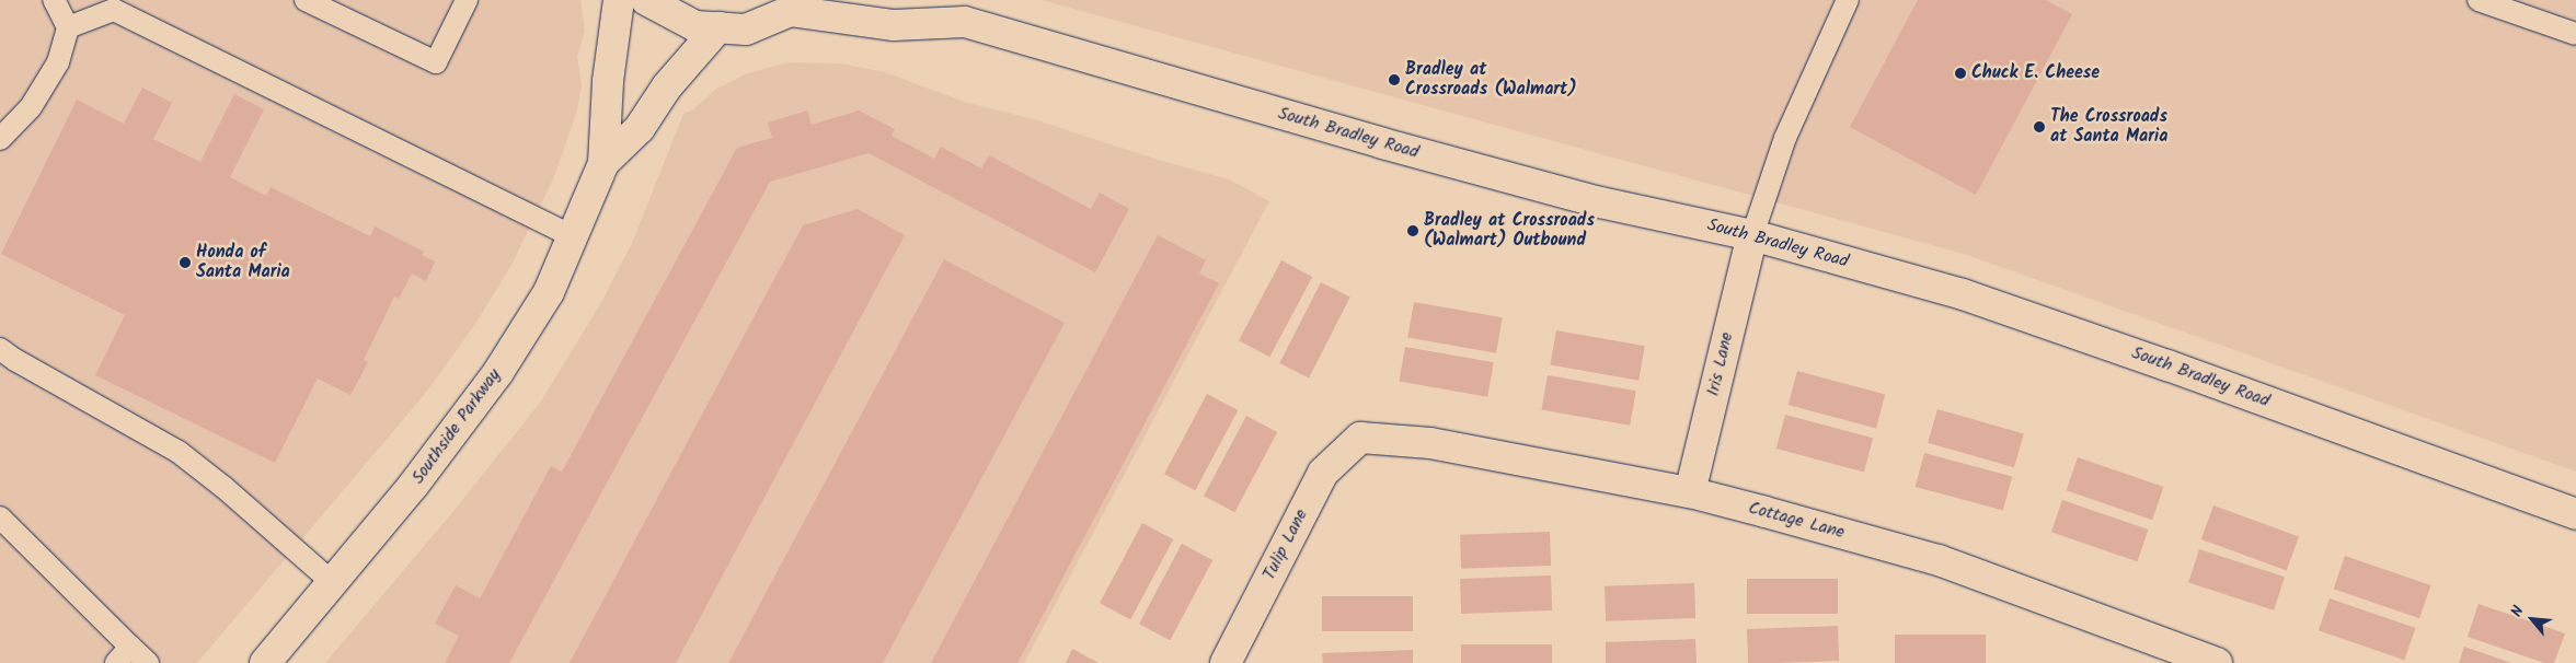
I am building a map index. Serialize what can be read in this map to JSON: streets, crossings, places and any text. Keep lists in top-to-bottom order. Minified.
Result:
{"streets":{"street":["South Bradley Road","Iris Lane","Southside Parkway","Cottage Lane","Tulip Lane"]},"crossings":[["South Bradley Road","Iris Lane"],["Iris Lane","Cottage Lane"],["Cottage Lane","Tulip Lane"]],"places":["Chuck E. Cheese","Bradley at Crossroads (Walmart)","The Crossroads at Santa Maria","Bradley at Crossroads (Walmart) Outbound","Honda of Santa Maria"],"north":"top left"}
